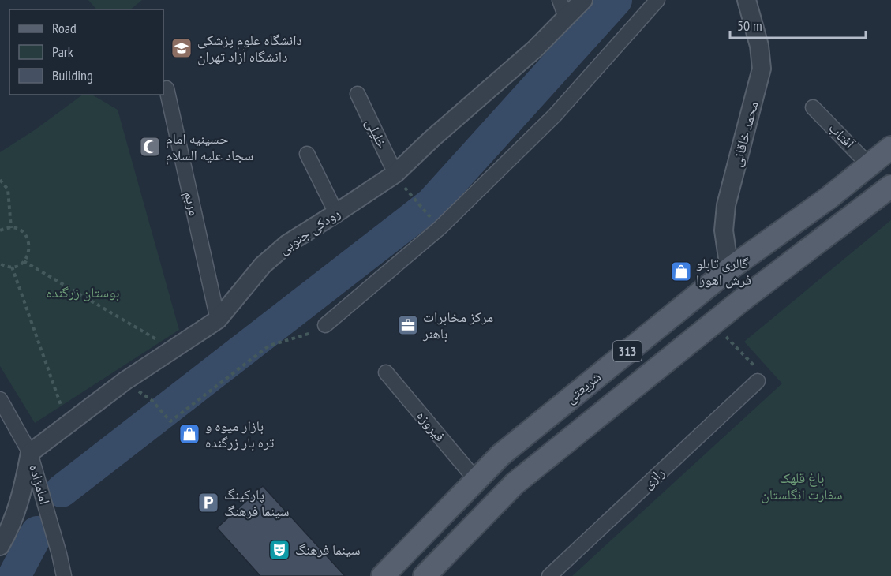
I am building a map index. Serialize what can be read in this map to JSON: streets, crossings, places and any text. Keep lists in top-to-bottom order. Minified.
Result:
{"streets":{"main road":["313","شریعتی"],"street":["خلیلی","محمد خاقانی","آفتاب","مریم","رودکی جنوبی","فیروزه","رازی","امامزاده"]},"crossings":[["خلیلی","رودکی جنوبی"],["محمد خاقانی","شریعتی"],["آفتاب","شریعتی"],["مریم","رودکی جنوبی"],["رودکی جنوبی","امامزاده"],["شریعتی","فیروزه"]],"parks":["بوستان زرگنده","باغ قلهک سفارت انگلستان"],"places":{"school or university":["دانشگاه علوم پزشکی دانشگاه آزاد تهران"],"mosque":["حسینیه امام سجاد علیه السلام"],"shop":["گالری تابلو فرش اهورا","بازار میوه و تره بار زرگنده"],"office":["مرکز مخابرات باهنر"],"parking":["پارکینگ سینما فرهنگ"],"theatre":["سینما فرهنگ"]},"legend":["Road","Park","Building"],"scale_bar":"50 m"}
